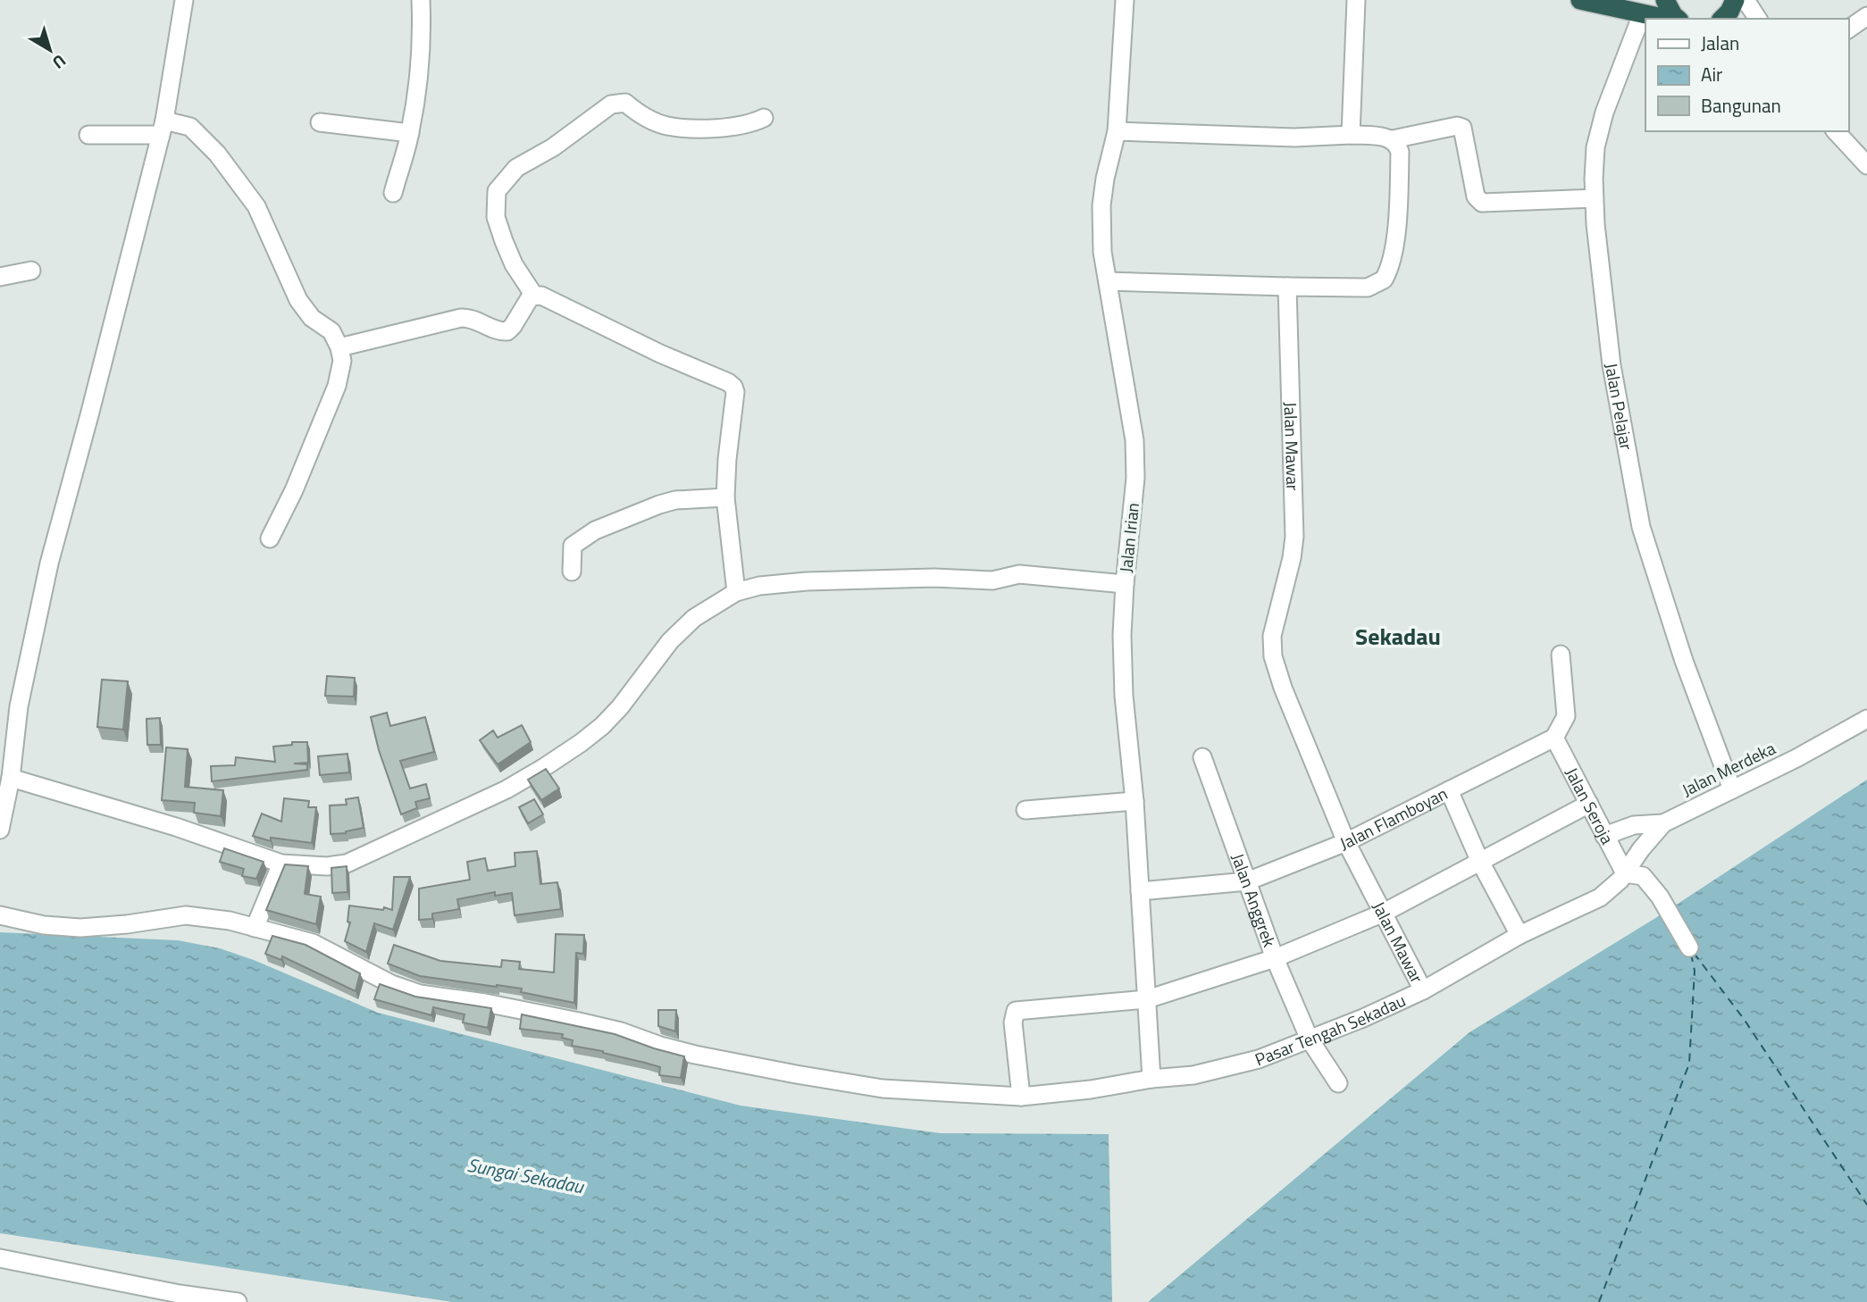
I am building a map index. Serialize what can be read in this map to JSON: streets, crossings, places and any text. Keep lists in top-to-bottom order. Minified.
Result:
{"streets":{"street":["Jalan Pelajar","Jalan Mawar","Jalan Irian","Jalan Merdeka","Jalan Seroja","Jalan Flamboyan","Jalan Anggrek","Pasar Tengah Sekadau"]},"crossings":[["Jalan Pelajar","Jalan Merdeka"],["Jalan Mawar","Jalan Flamboyan"],["Jalan Mawar","Pasar Tengah Sekadau"],["Jalan Irian","Jalan Flamboyan"],["Jalan Irian","Pasar Tengah Sekadau"],["Jalan Merdeka","Jalan Seroja"],["Jalan Merdeka","Pasar Tengah Sekadau"],["Jalan Seroja","Jalan Flamboyan"],["Jalan Seroja","Pasar Tengah Sekadau"],["Jalan Flamboyan","Jalan Anggrek"],["Jalan Anggrek","Pasar Tengah Sekadau"]],"districts":["Sekadau"],"water":["Sungai Sekadau"],"legend":["Jalan","Air","Bangunan"],"north":"bottom right"}
